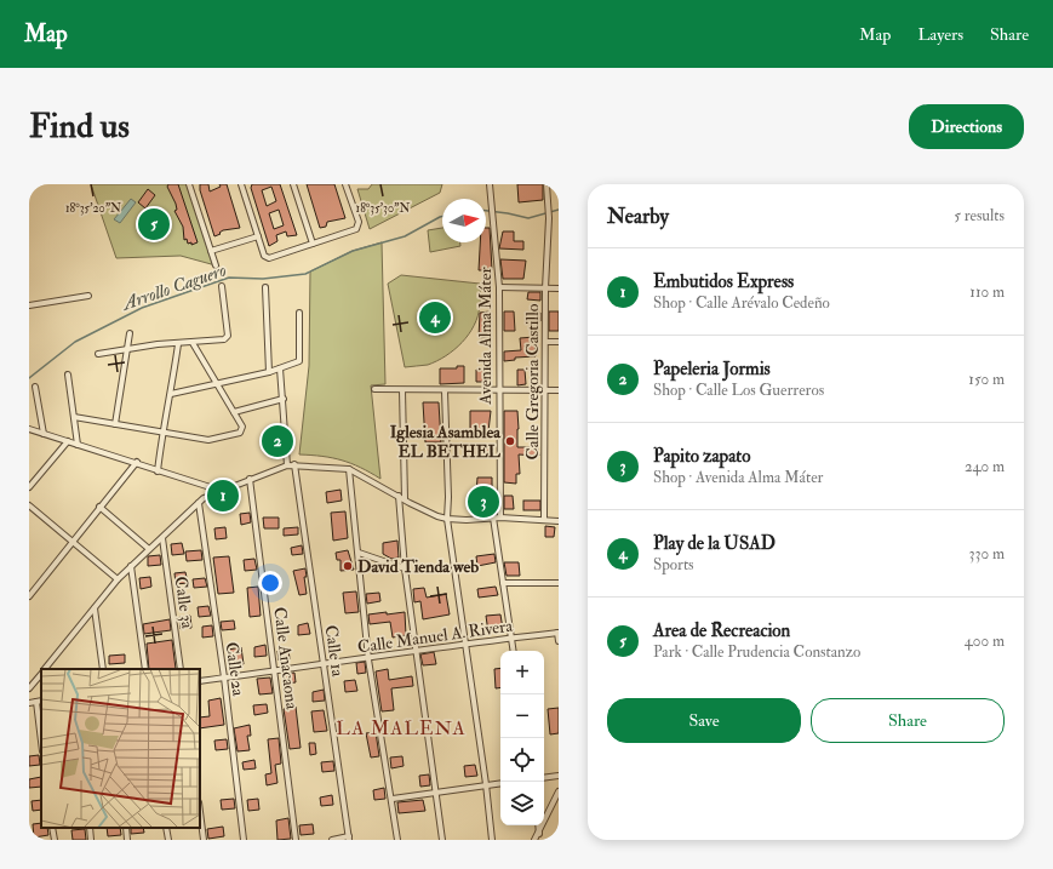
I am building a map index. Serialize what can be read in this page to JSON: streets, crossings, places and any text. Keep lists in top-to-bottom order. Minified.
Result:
{"streets":{"street":["Avenida Alma Máter","Calle Gregoria Castillo","Calle 3a","Calle Manuel A. Rivera","Calle 1a","Calle Anacaona","Calle 2a"]},"crossings":[["Calle Manuel A. Rivera","Calle 1a"],["Calle Manuel A. Rivera","Calle Anacaona"],["Calle Manuel A. Rivera","Calle 2a"]],"districts":["LA MALENA"],"water":["Arrollo Caguero"],"places":["Iglesia Asamblea EL BETHEL","David Tienda web"],"north":"right","page":{"header":"Map","nav":["Map","Layers","Share"],"buttons":["Directions",["Save","Share"]],"title":"Find us","heading":["Nearby","5 results"],"pins":["5","4","2","1","3"],"list":[{"mark":"1","name":"Embutidos Express","note":"Shop · Calle Arévalo Cedeño","value":"110 m"},{"mark":"2","name":"Papeleria Jormis","note":"Shop · Calle Los Guerreros","value":"150 m"},{"mark":"3","name":"Papito zapato","note":"Shop · Avenida Alma Máter","value":"240 m"},{"mark":"4","name":"Play de la USAD","note":"Sports","value":"330 m"},{"mark":"5","name":"Area de Recreacion","note":"Park · Calle Prudencia Constanzo","value":"400 m"}],"map_buttons":["+","−"]},"coordinates":["18°35'20\"N","18°35'30\"N"]}
